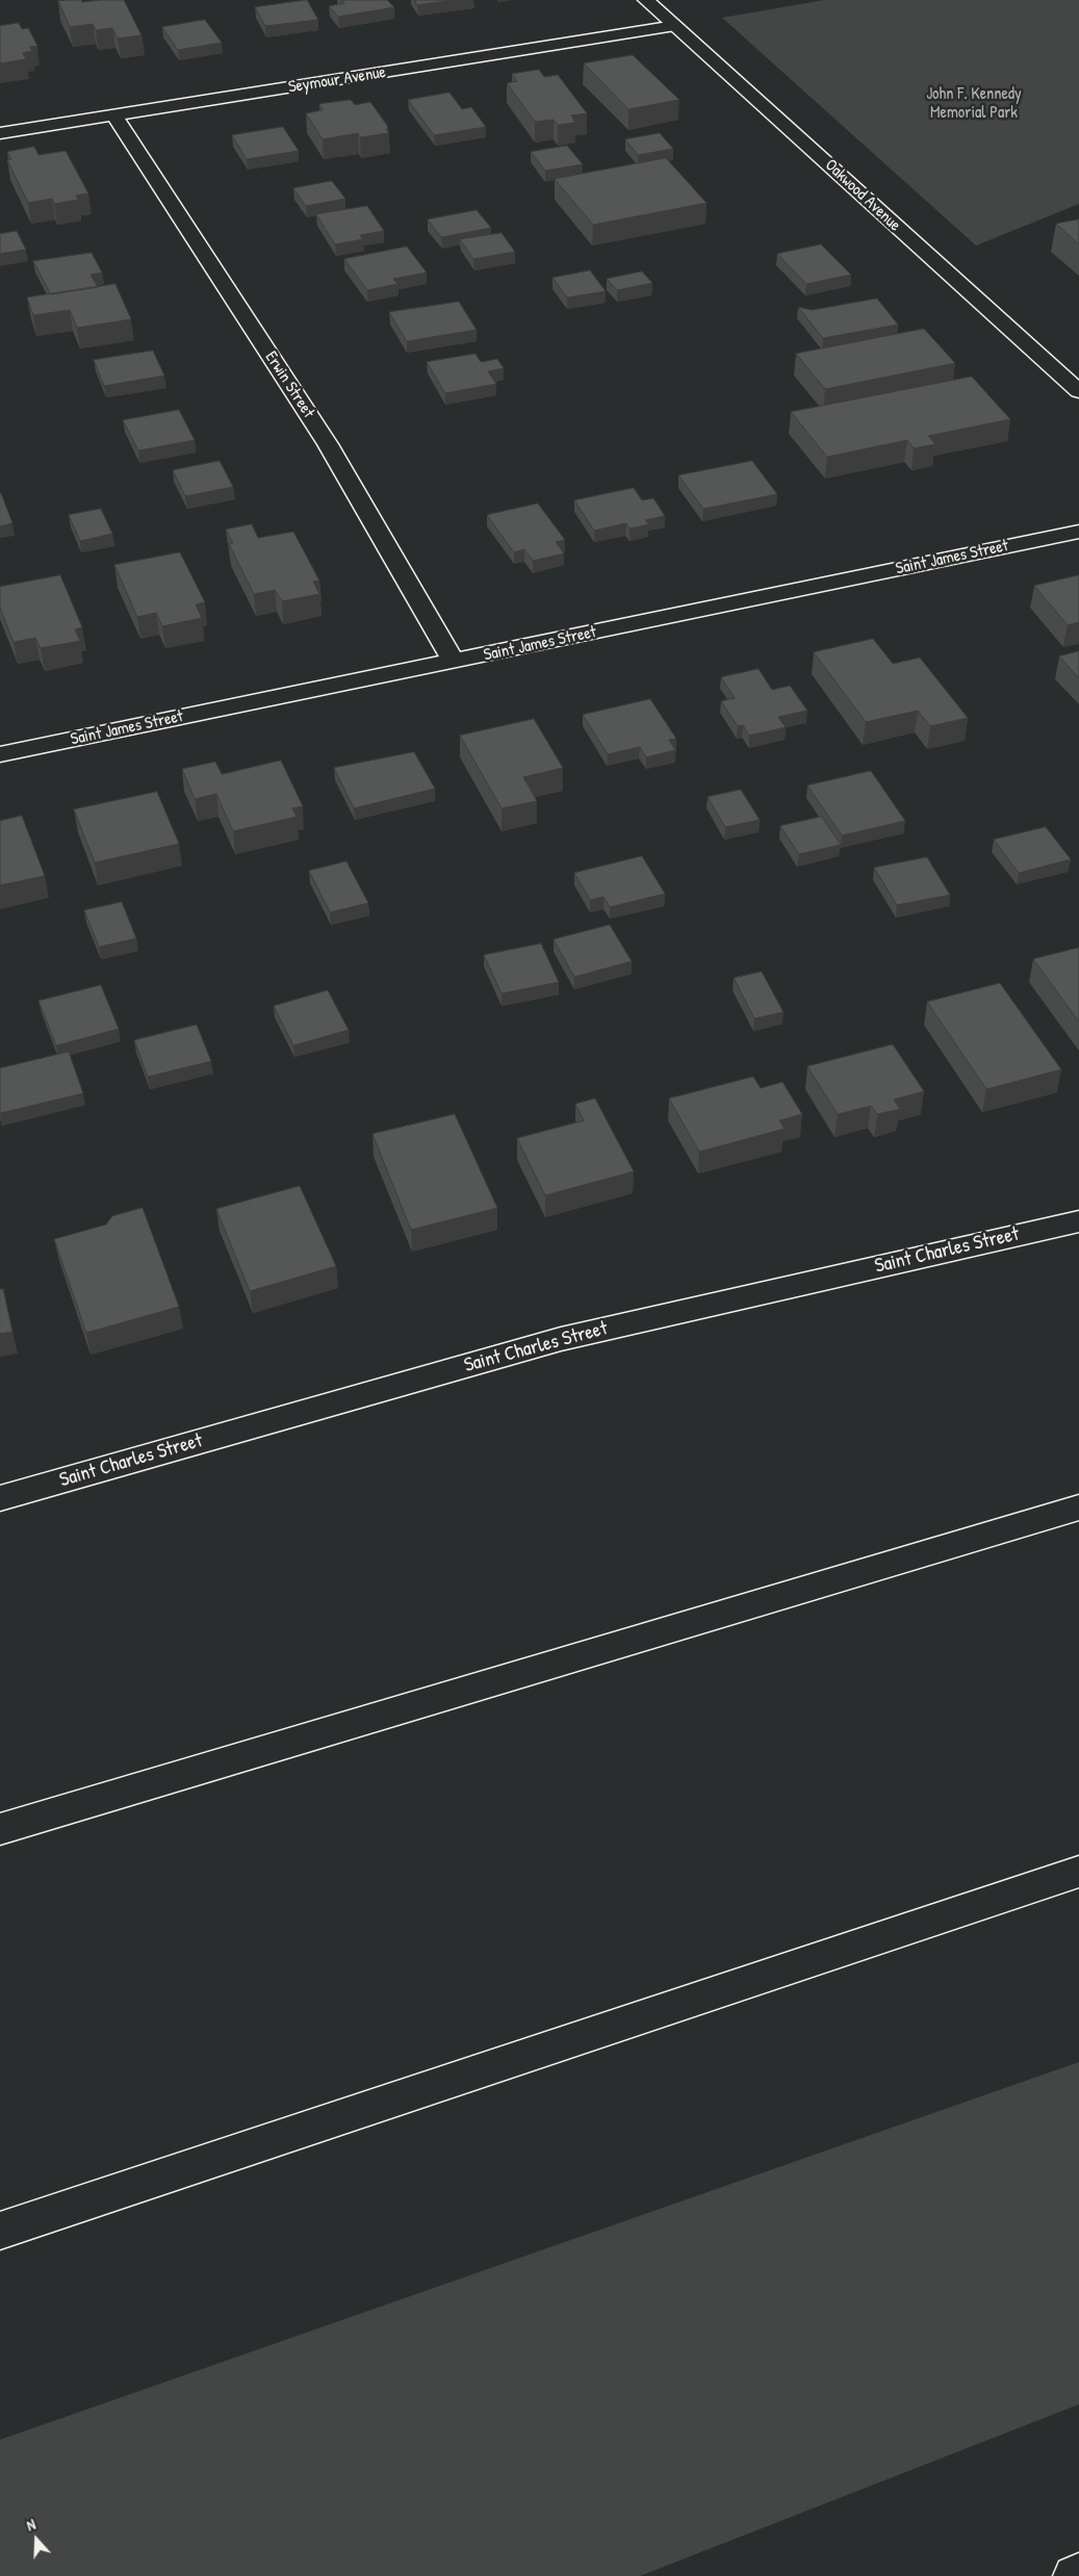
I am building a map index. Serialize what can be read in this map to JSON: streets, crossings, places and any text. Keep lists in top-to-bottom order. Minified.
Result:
{"streets":{"main road":["Seymour Avenue","Oakwood Avenue","Erwin Street","Saint James Street","Saint Charles Street"]},"crossings":[["Seymour Avenue","Oakwood Avenue"],["Seymour Avenue","Erwin Street"],["Erwin Street","Saint James Street"]],"parks":["John F. Kennedy Memorial Park"],"north":"top"}
